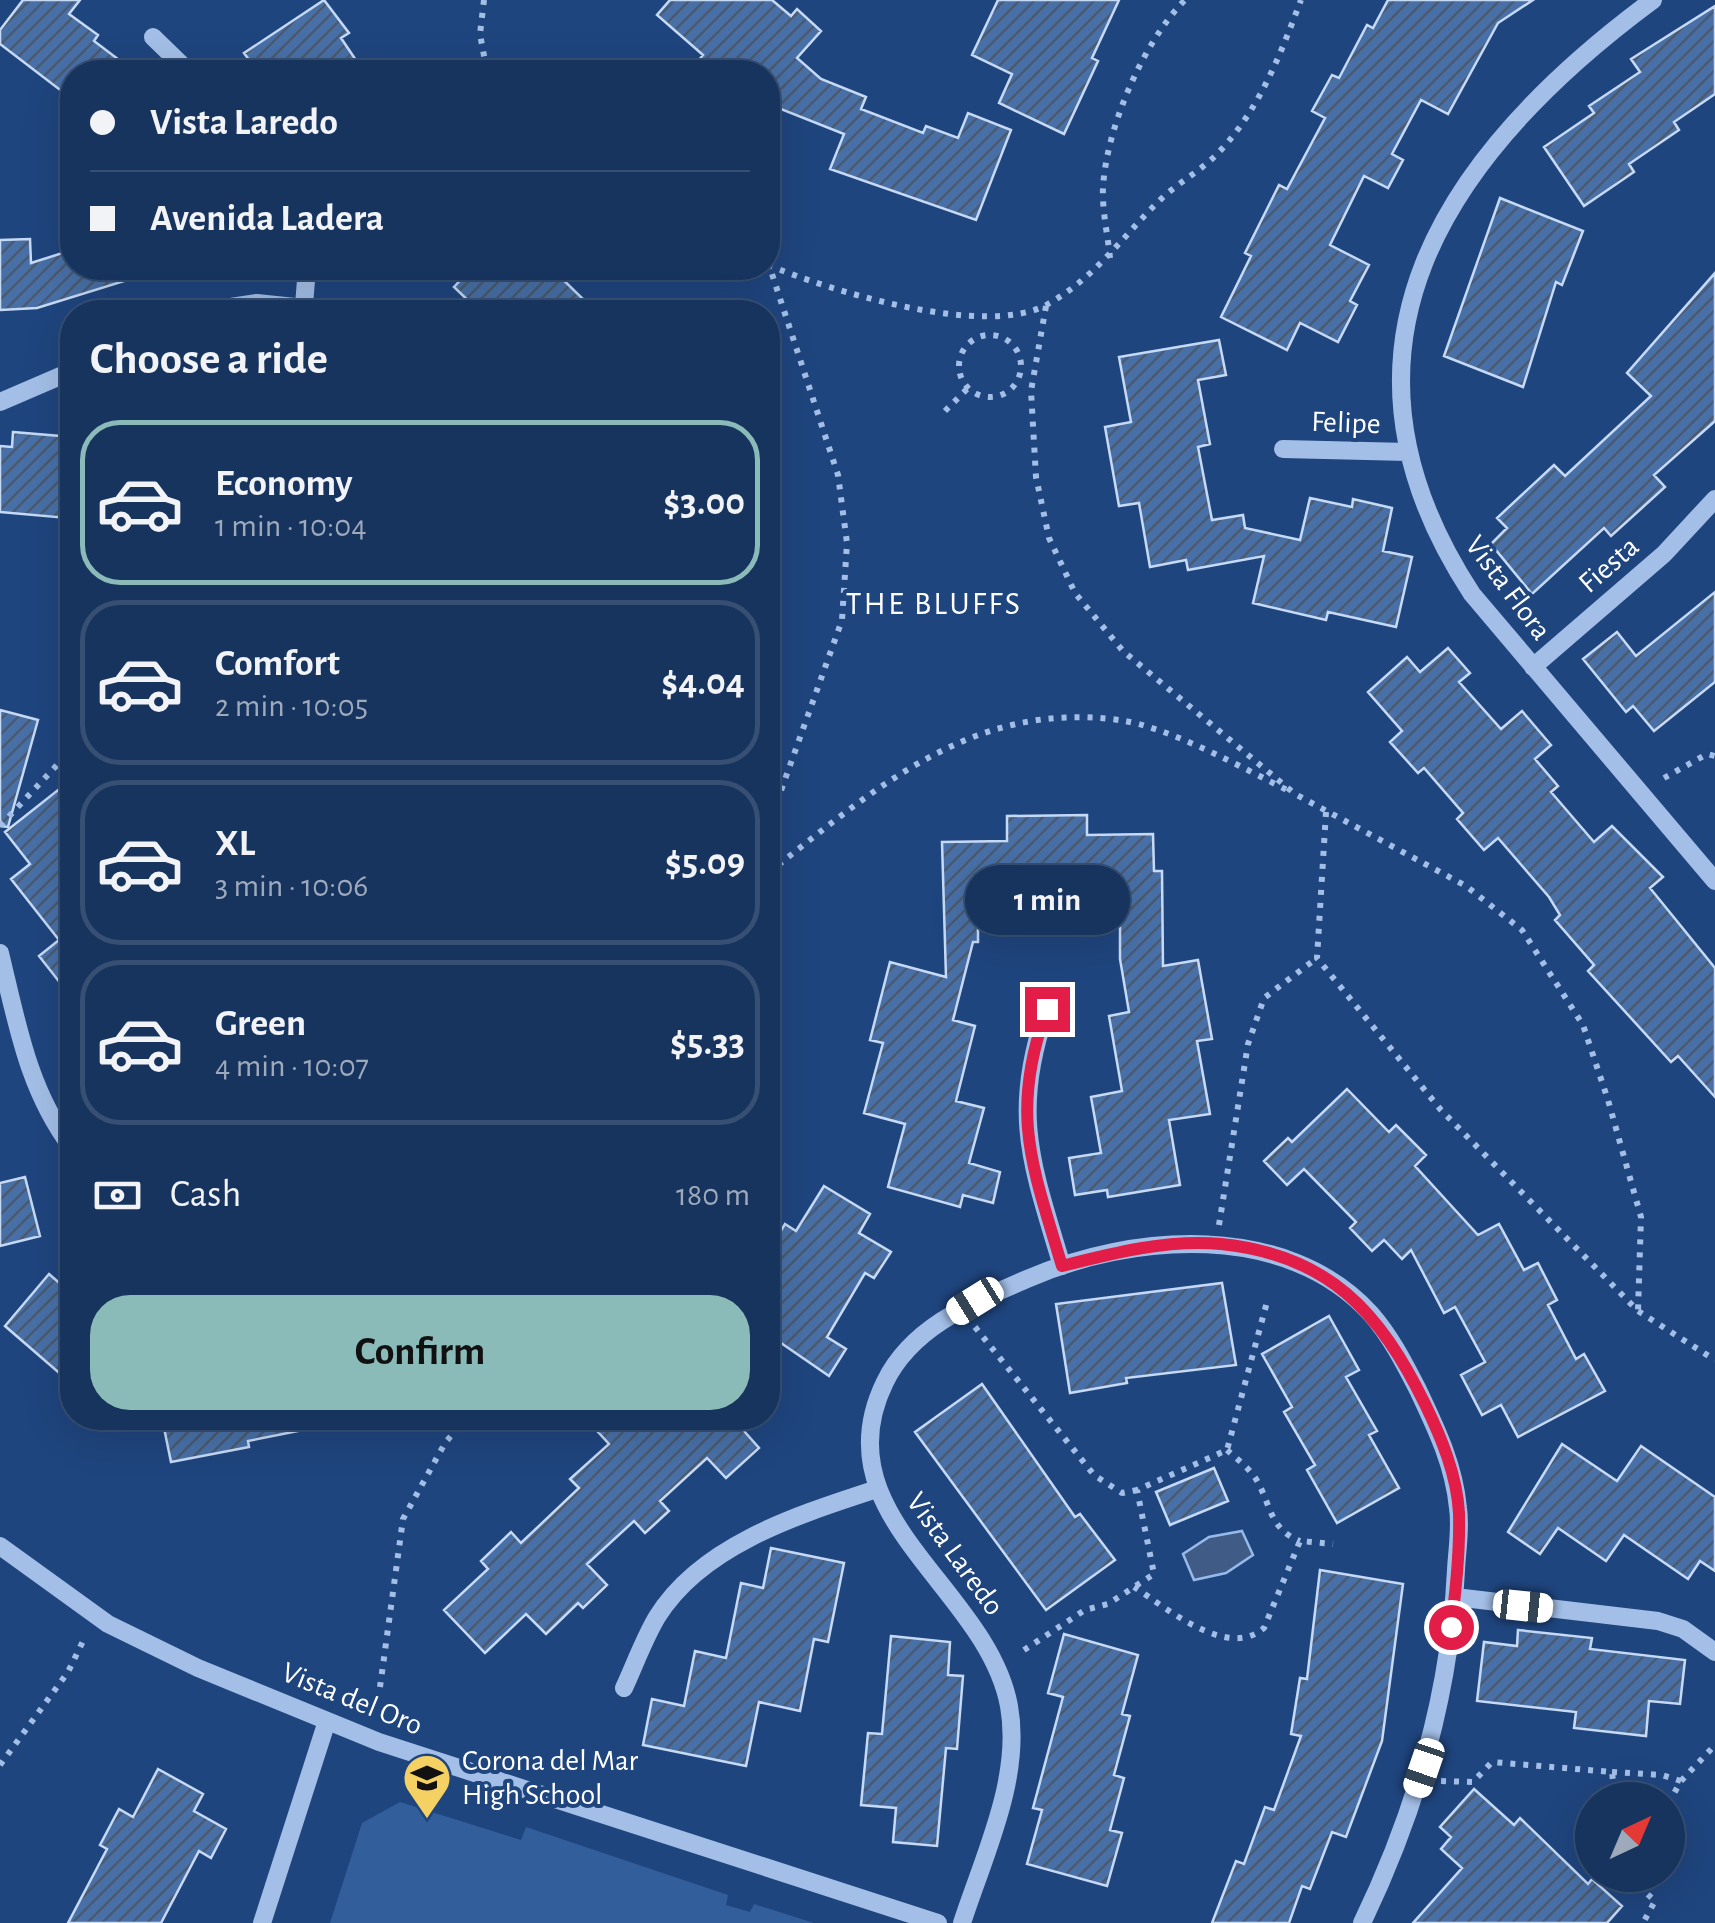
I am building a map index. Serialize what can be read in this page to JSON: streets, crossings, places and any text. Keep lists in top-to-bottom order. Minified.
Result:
{"streets":{"street":["Felipe","Fiesta","Vista Flora","Vista Laredo","Vista del Oro"]},"crossings":[["Felipe","Vista Flora"],["Fiesta","Vista Flora"]],"districts":["THE BLUFFS"],"places":{"school or university":["Corona del Mar High School"]},"north":"top right","page":{"banner":["Vista Laredo","Avenida Ladera"],"heading":"Choose a ride","list":[{"name":"Economy","note":"1 min · 10:04","value":"$3.00"},{"name":"Comfort","note":"2 min · 10:05","value":"$4.04"},{"name":"XL","note":"3 min · 10:06","value":"$5.09"},{"name":"Green","note":"4 min · 10:07","value":"$5.33"}],"bubble":"1 min","pay":["Cash","180 m"],"buttons":"Confirm"}}
